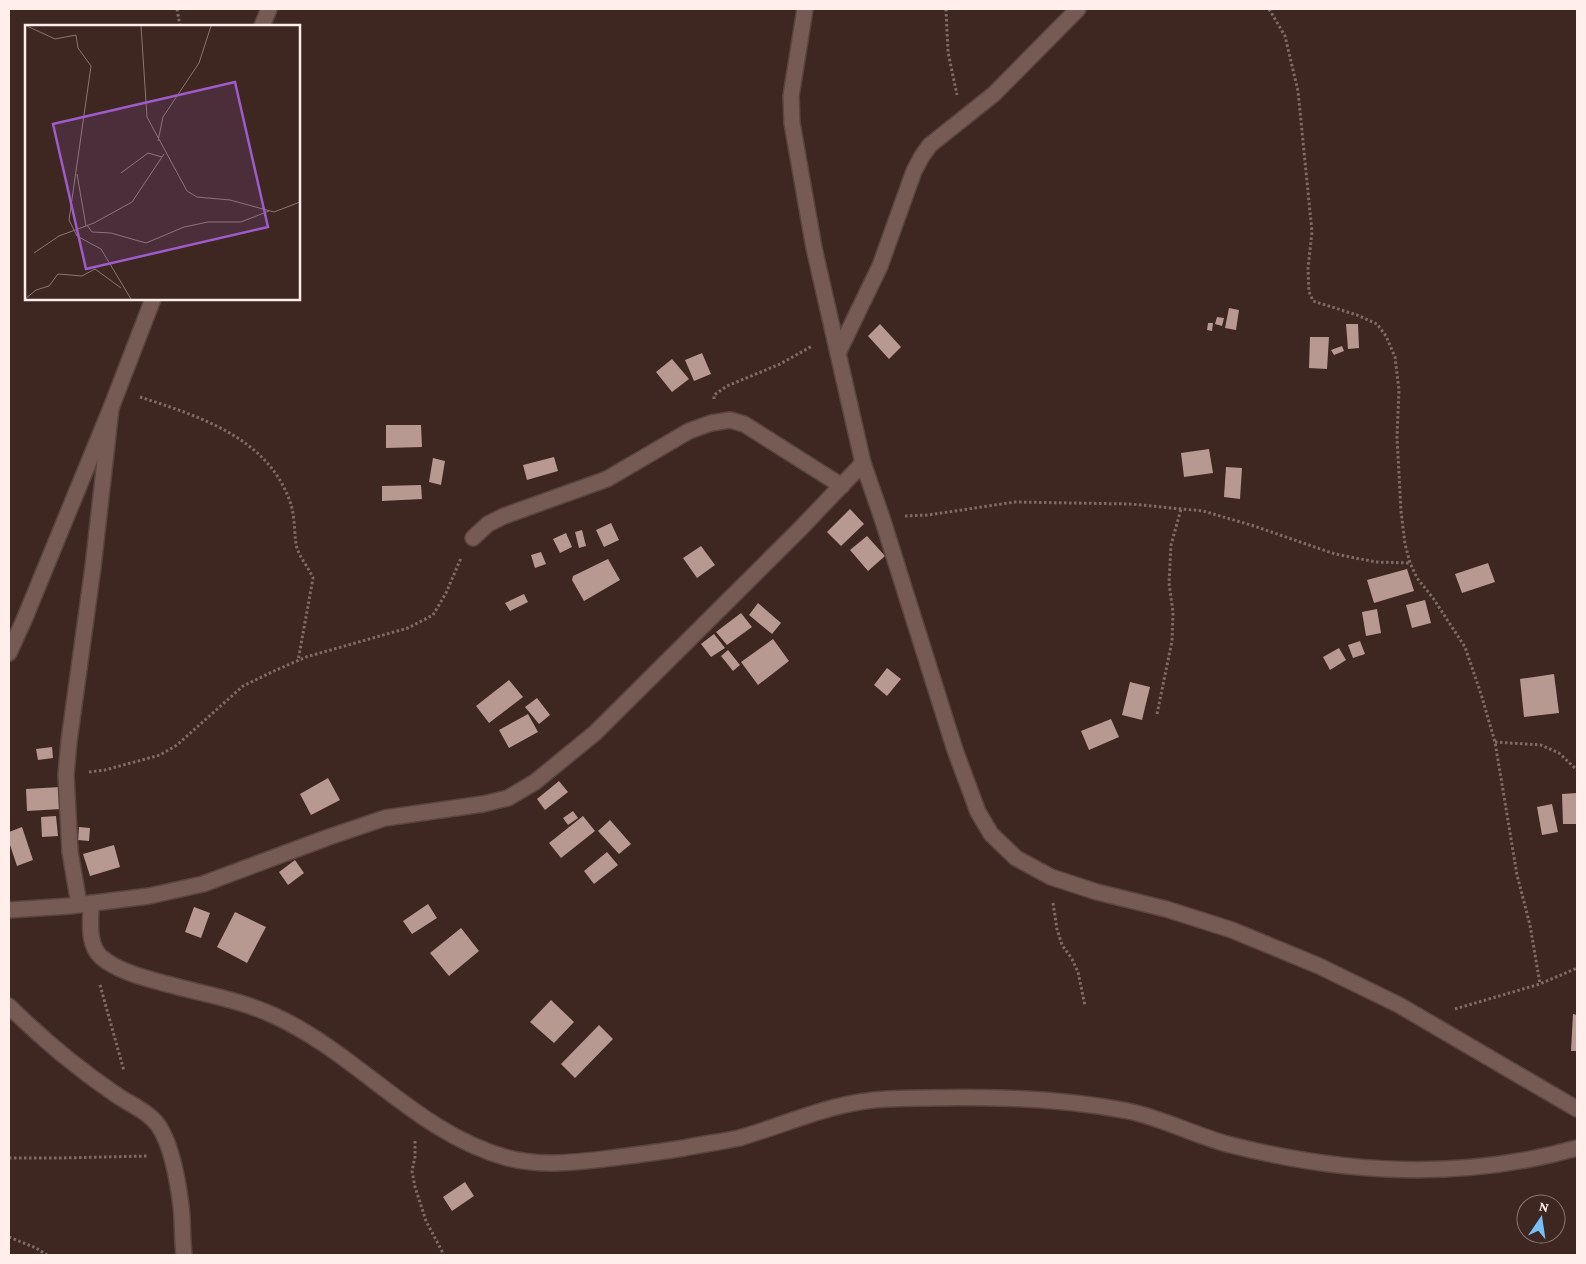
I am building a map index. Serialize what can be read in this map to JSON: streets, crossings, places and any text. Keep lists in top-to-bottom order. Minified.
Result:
{"north":"top"}
